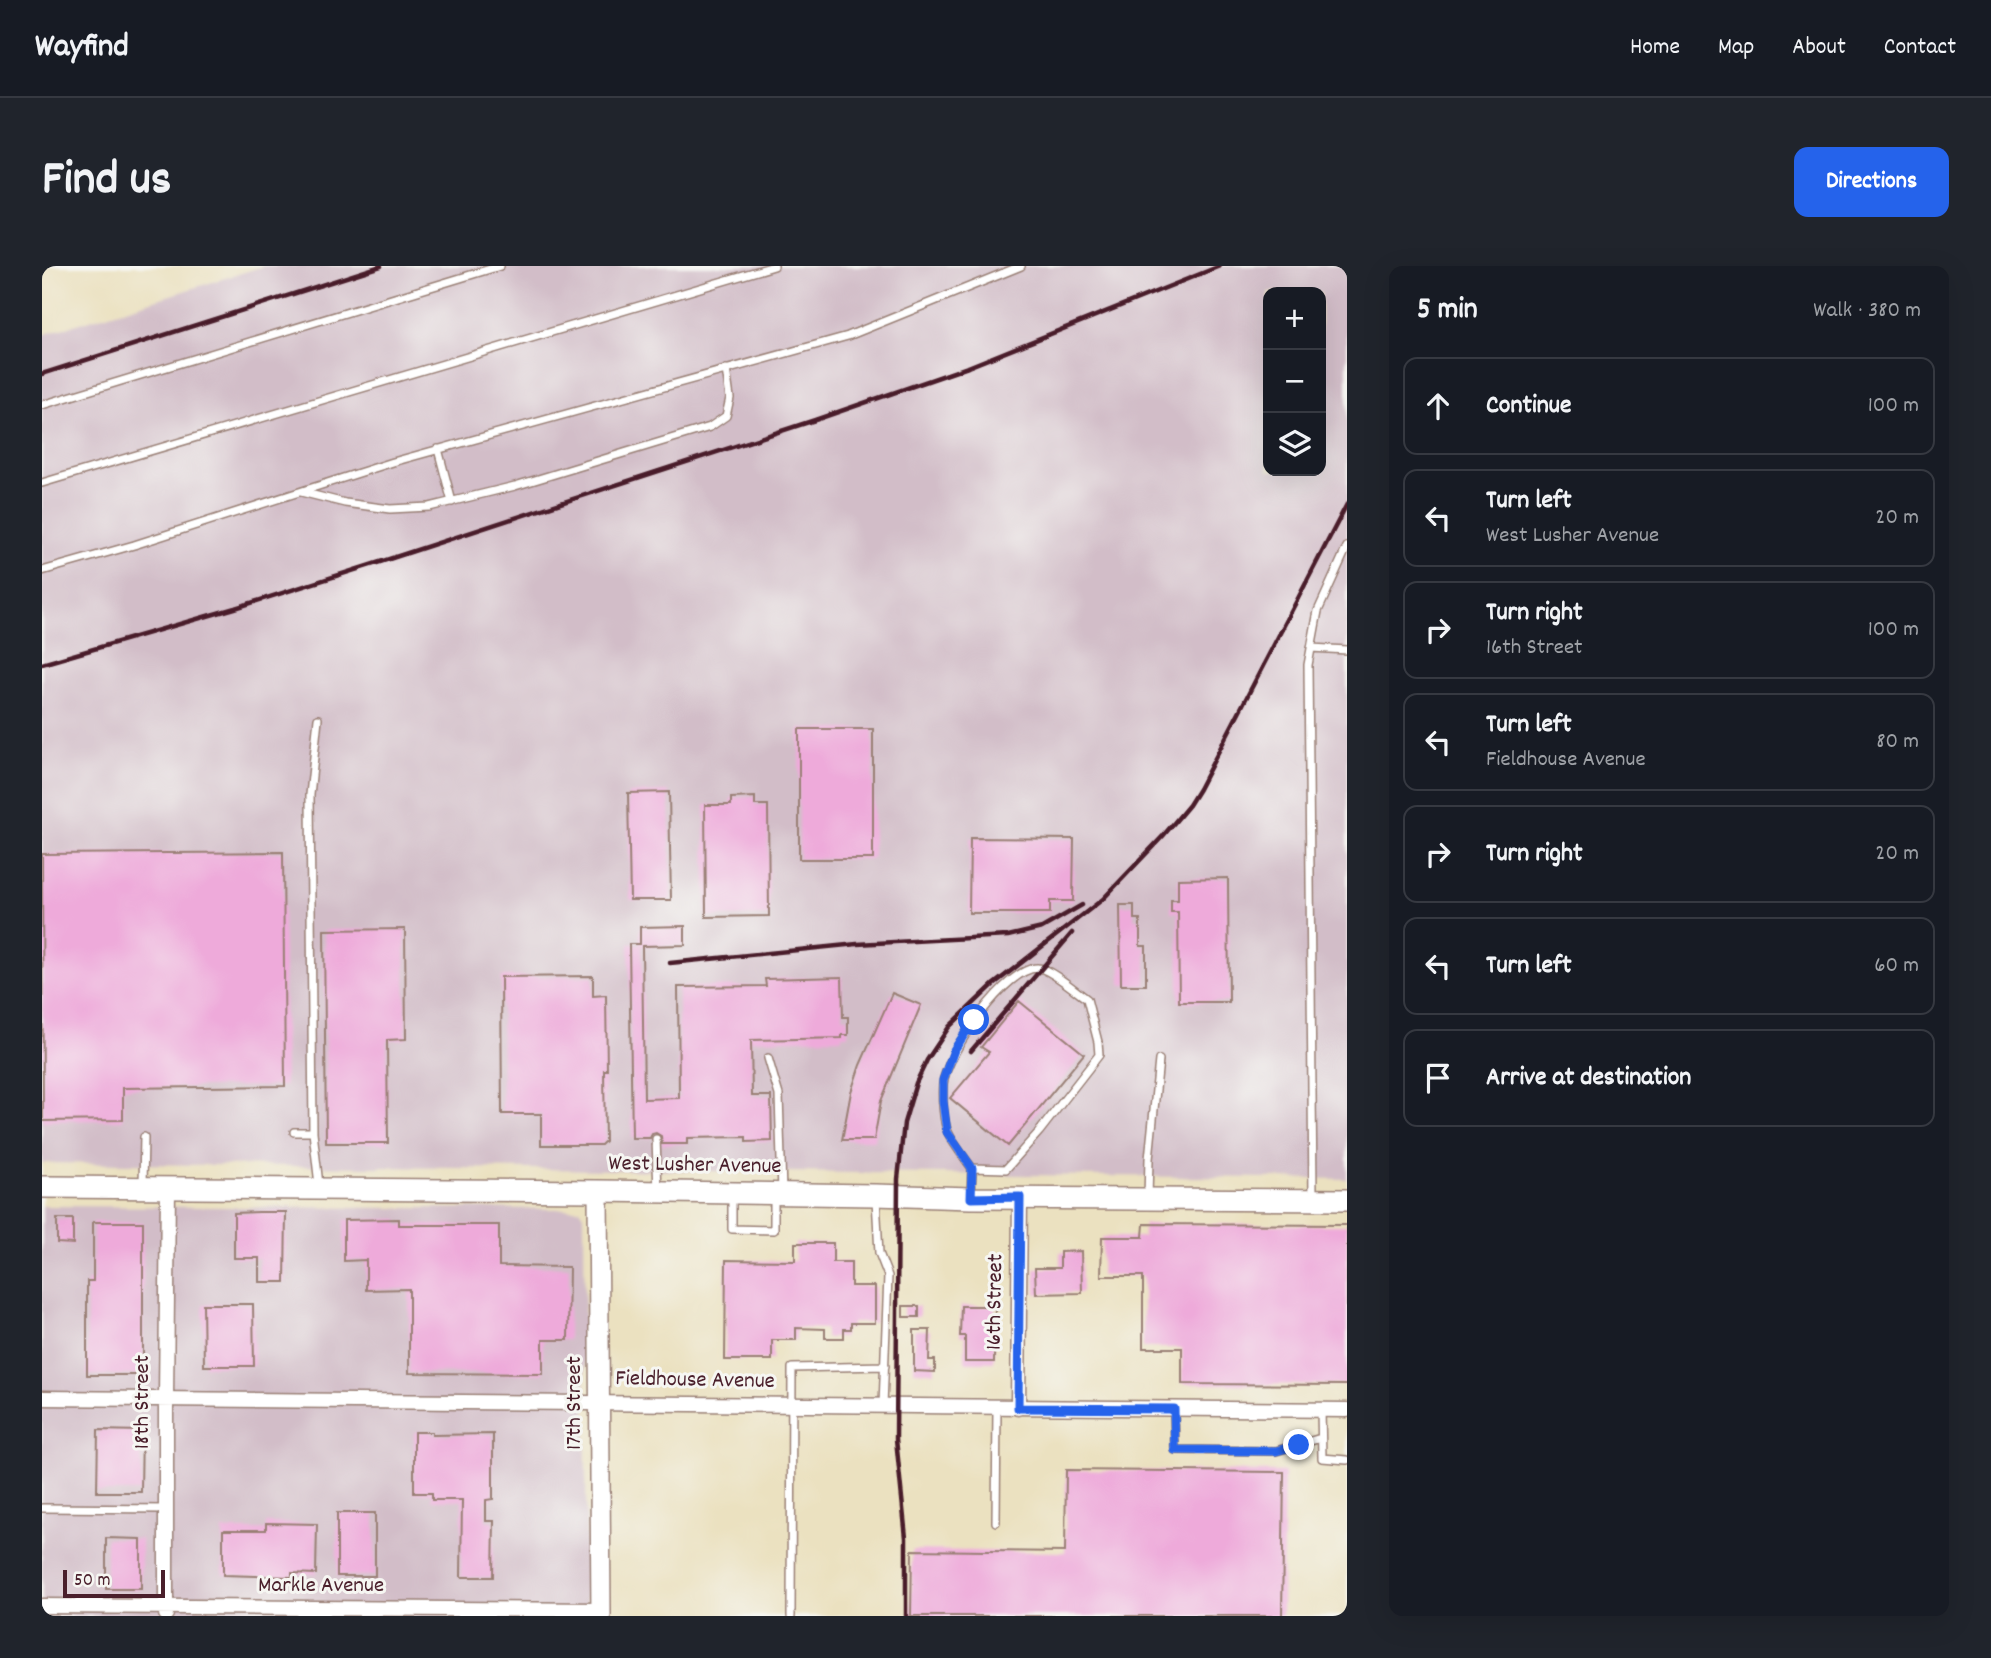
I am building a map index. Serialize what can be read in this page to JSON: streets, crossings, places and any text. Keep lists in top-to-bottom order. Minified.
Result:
{"streets":{"main road":["West Lusher Avenue"],"street":["16th Street","Fieldhouse Avenue","18th Street","17th Street","Markle Avenue"]},"crossings":[["West Lusher Avenue","16th Street"],["West Lusher Avenue","18th Street"],["West Lusher Avenue","17th Street"],["16th Street","Fieldhouse Avenue"],["Fieldhouse Avenue","18th Street"],["Fieldhouse Avenue","17th Street"],["18th Street","Markle Avenue"],["17th Street","Markle Avenue"]],"scale_bar":"50 m","page":{"header":"Wayfind","nav":["Home","Map","About","Contact"],"title":"Find us","buttons":"Directions","heading":["5 min","Walk · 380 m"],"map_buttons":["+","−"],"list":[["Continue","100 m"],["Turn left","West Lusher Avenue","20 m"],["Turn right","16th Street","100 m"],["Turn left","Fieldhouse Avenue","80 m"],["Turn right","20 m"],["Turn left","60 m"],"Arrive at destination"],"scale":"50 m"}}
